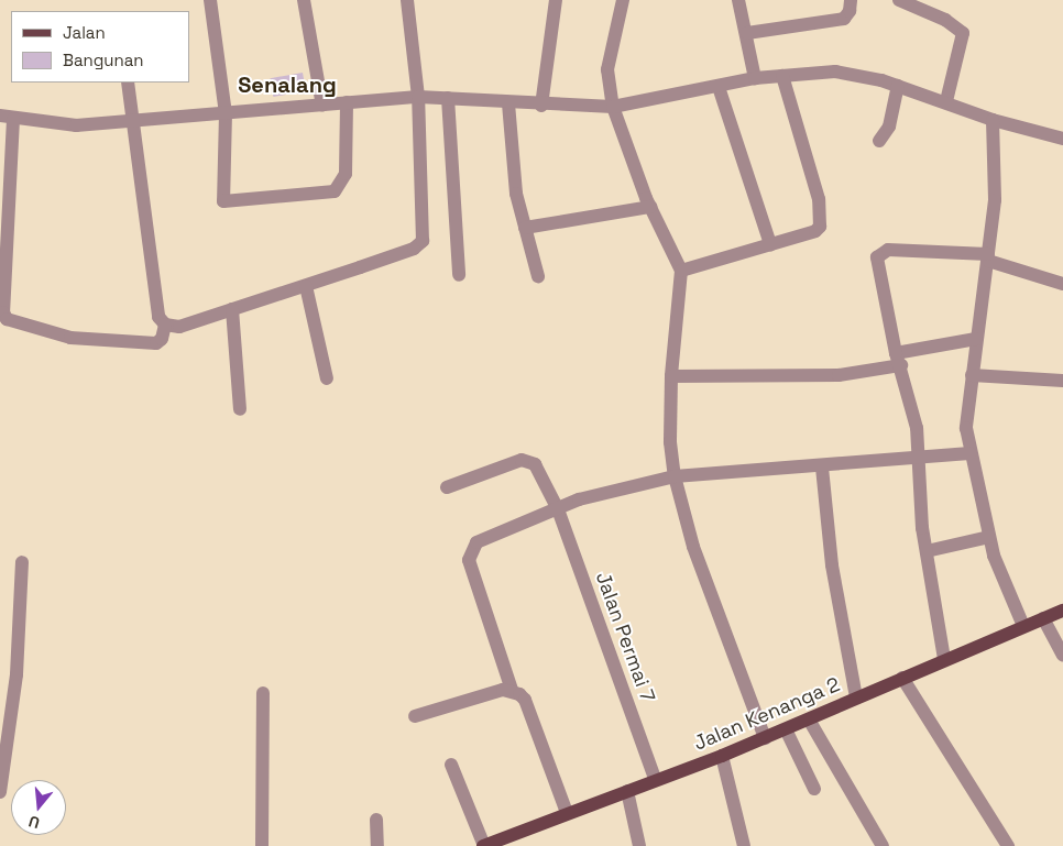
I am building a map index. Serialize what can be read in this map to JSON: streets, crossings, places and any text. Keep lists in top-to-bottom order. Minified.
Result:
{"streets":{"main road":["Jalan Kenanga 2"],"street":["Jalan Permai 7"]},"crossings":[["Jalan Permai 7","Jalan Kenanga 2"]],"districts":["Senalang"],"legend":["Jalan","Bangunan"],"north":"bottom"}
